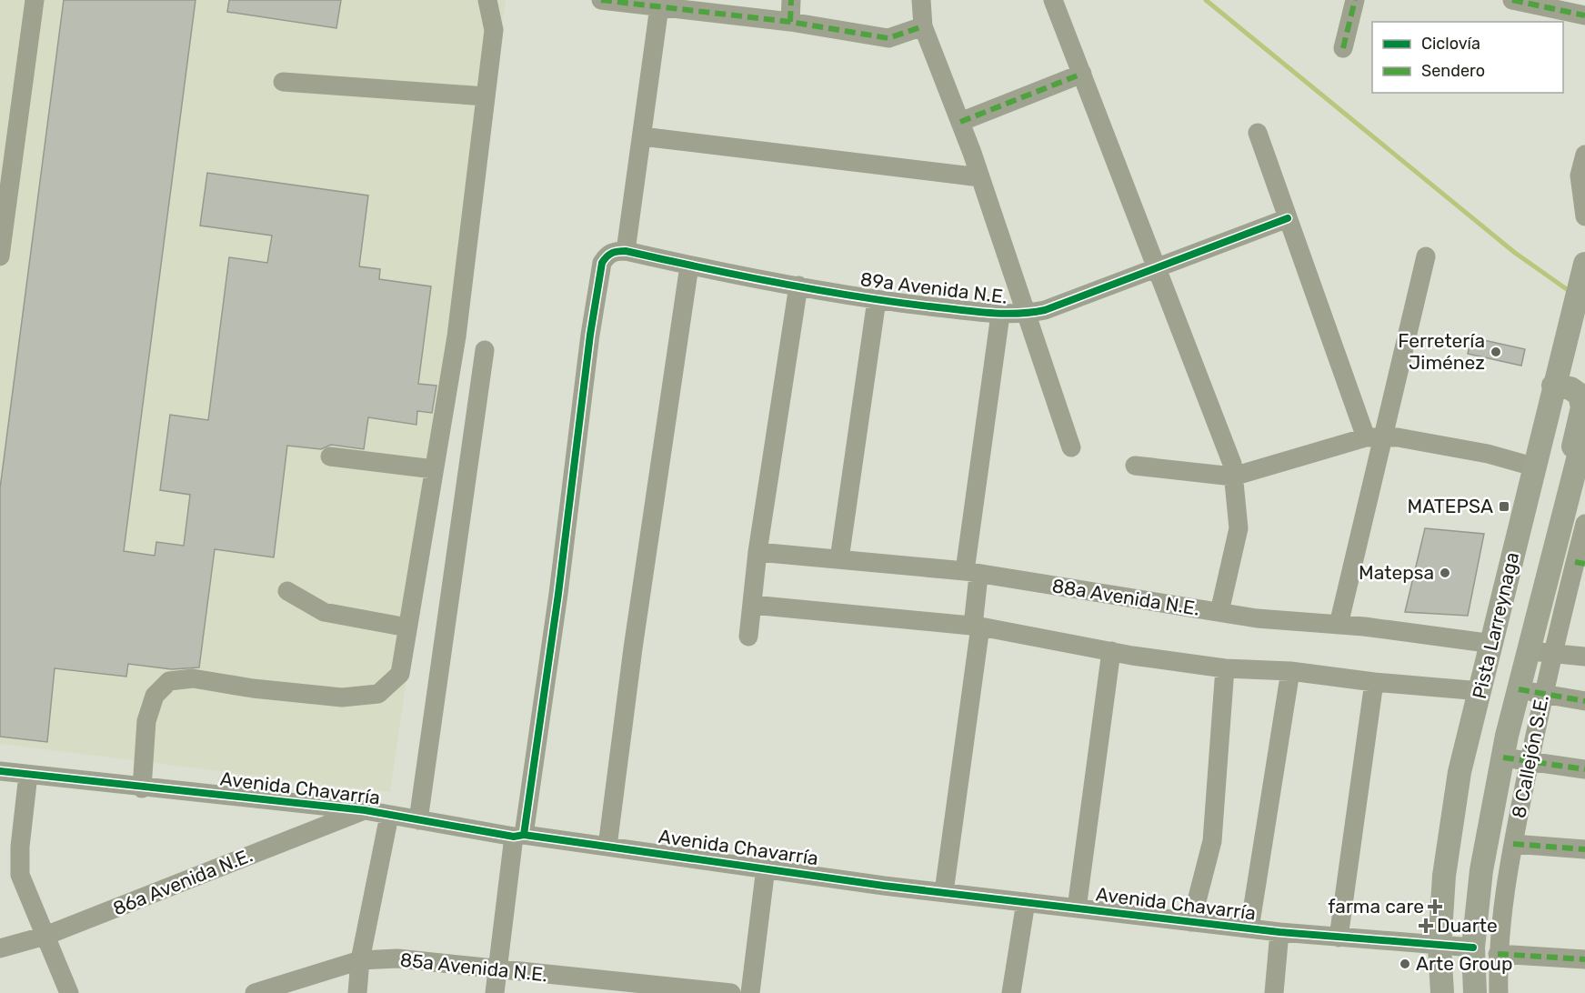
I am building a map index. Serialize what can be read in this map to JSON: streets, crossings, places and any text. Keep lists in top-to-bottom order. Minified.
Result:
{"streets":{"main road":["Pista Larreynaga"],"street":["89a Avenida N.E.","88a Avenida N.E.","8 Callejón S.E.","Avenida Chavarría","86a Avenida N.E.","85a Avenida N.E."]},"crossings":[["88a Avenida N.E.","Pista Larreynaga"],["Pista Larreynaga","Avenida Chavarría"],["Avenida Chavarría","86a Avenida N.E."]],"places":{"other":["Ferretería Jiménez","Matepsa","Arte Group"],"transit":["MATEPSA"],"health":["farma care","Duarte"]},"legend":["Ciclovía","Sendero"]}
